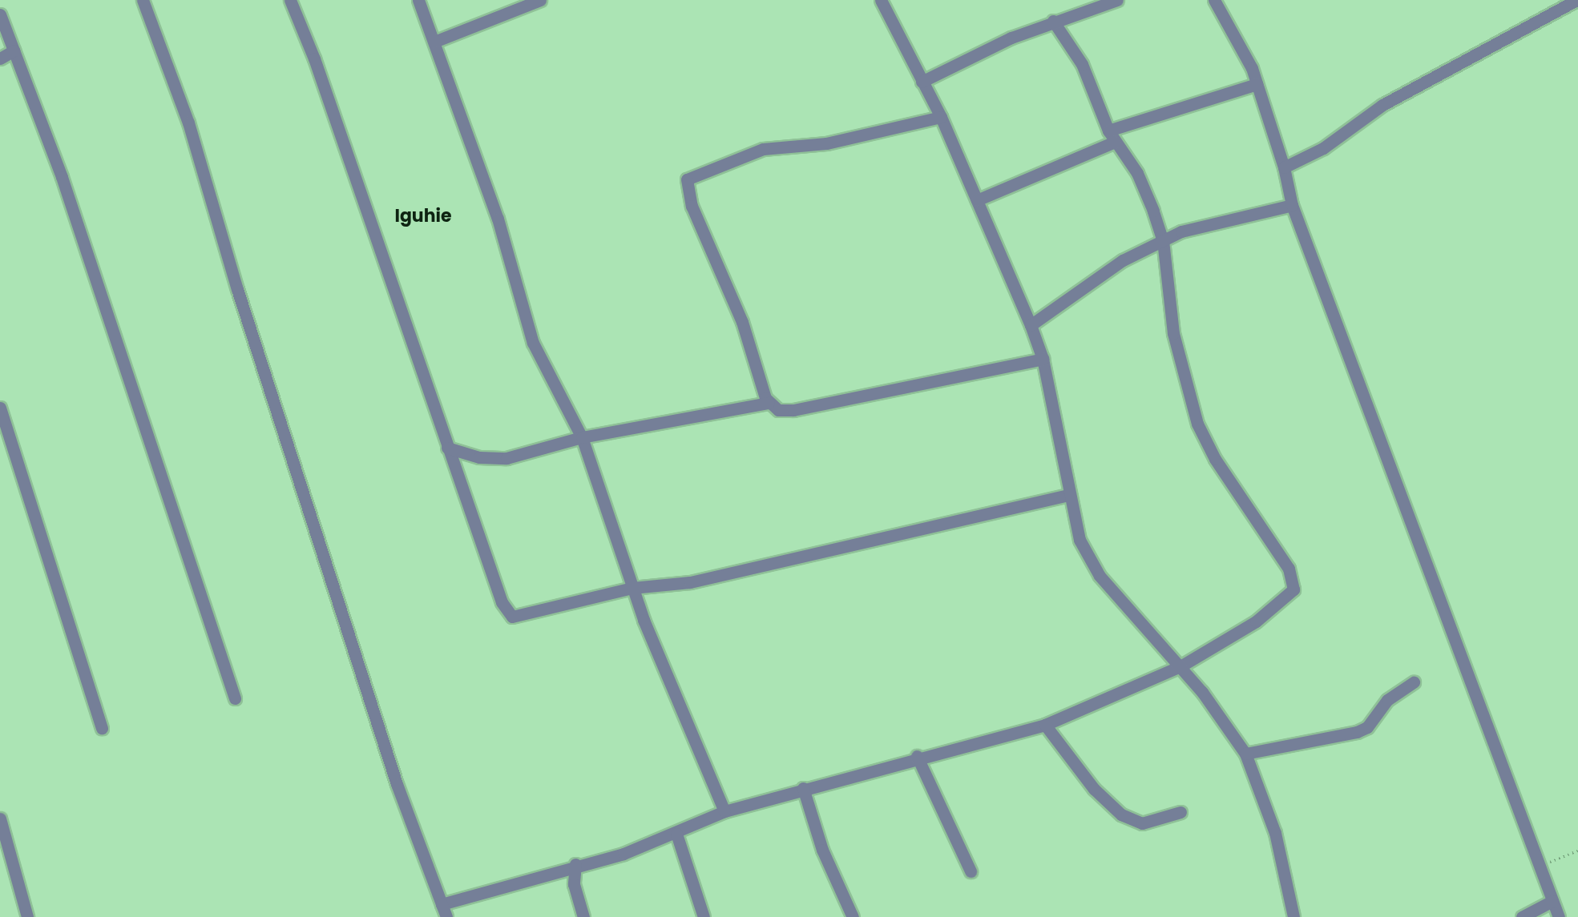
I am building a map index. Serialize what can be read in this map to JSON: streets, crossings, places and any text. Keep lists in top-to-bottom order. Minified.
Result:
{"districts":["Iguhie"]}
